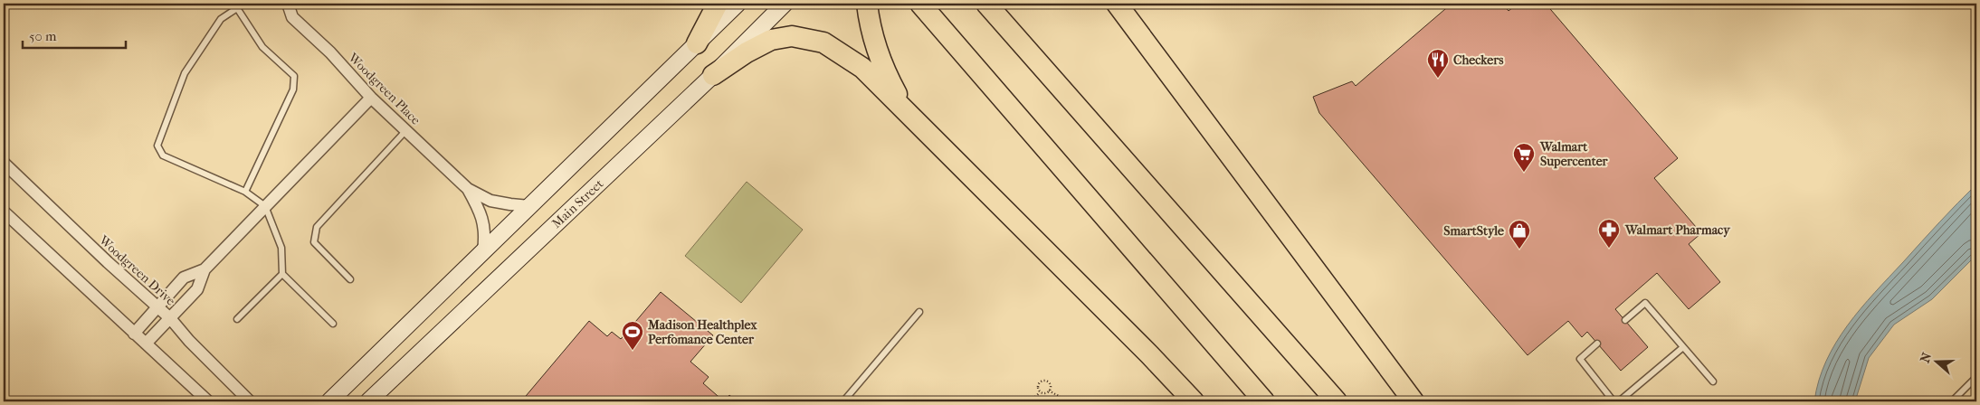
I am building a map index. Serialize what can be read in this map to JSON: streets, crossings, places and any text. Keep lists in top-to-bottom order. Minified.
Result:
{"streets":{"main road":["Main Street"],"street":["Woodgreen Place","Woodgreen Drive"]},"places":{"restaurant":["Checkers"],"supermarket":["Walmart Supercenter"],"pharmacy":["Walmart Pharmacy"],"shop":["SmartStyle"],"sports":["Madison Healthplex Perfomance Center"]},"scale_bar":"50 m","north":"left"}
